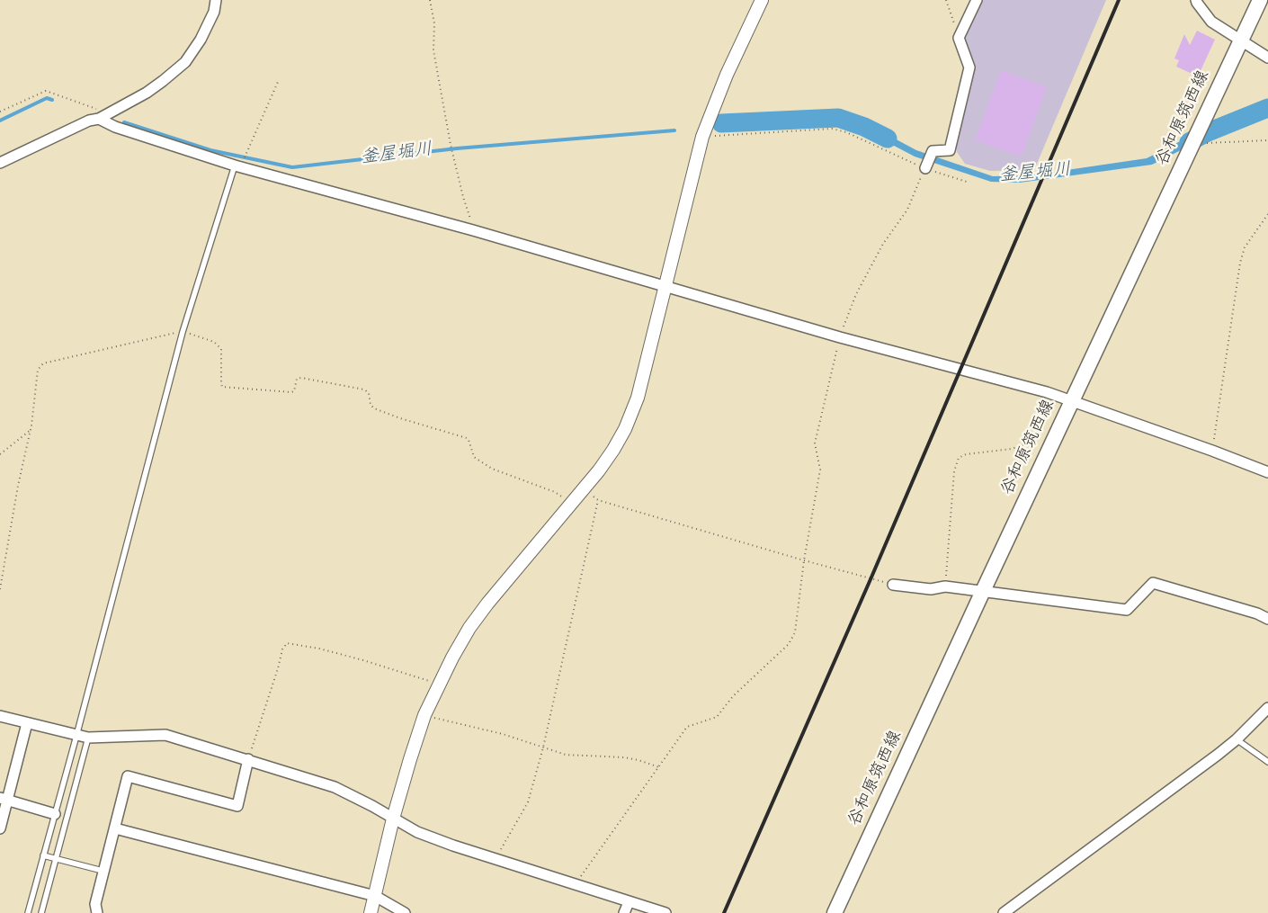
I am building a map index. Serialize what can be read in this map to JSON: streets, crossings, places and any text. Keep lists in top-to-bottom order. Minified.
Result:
{"streets":{"main road":["谷和原筑西線"]},"water":["釜屋堀川"]}
